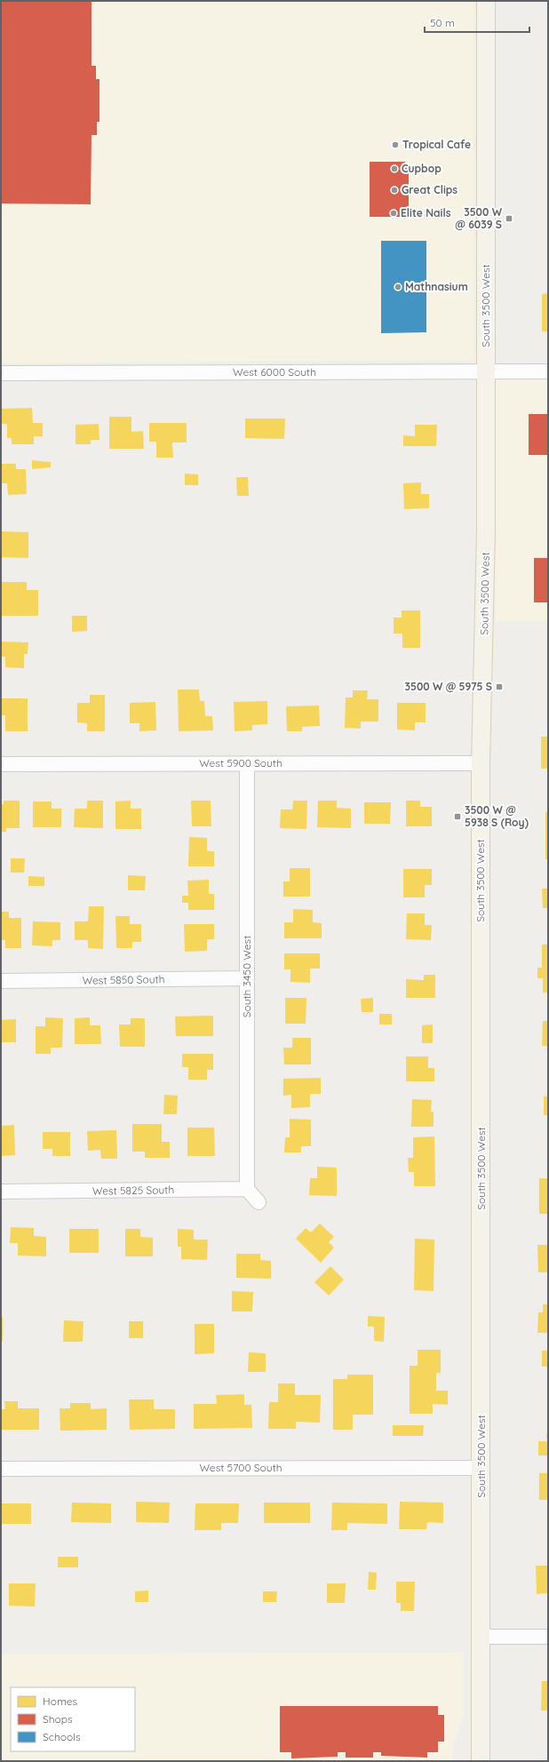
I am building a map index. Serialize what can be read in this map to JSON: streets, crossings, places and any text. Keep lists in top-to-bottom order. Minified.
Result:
{"streets":{"main road":["South 3500 West"],"street":["West 6000 South","West 5900 South","South 3450 West","West 5850 South","West 5825 South","West 5700 South"]},"crossings":[["South 3500 West","West 6000 South"],["South 3500 West","West 5900 South"],["South 3500 West","West 5700 South"],["West 5900 South","South 3450 West"],["South 3450 West","West 5850 South"],["South 3450 West","West 5825 South"]],"places":{"other":["Tropical Cafe","Cupbop","Great Clips","Elite Nails","Mathnasium"],"transit":["3500 W @ 6039 S","3500 W @ 5975 S","3500 W @ 5938 S (Roy)"]},"legend":["Homes","Shops","Schools"],"scale_bar":"50 m"}
